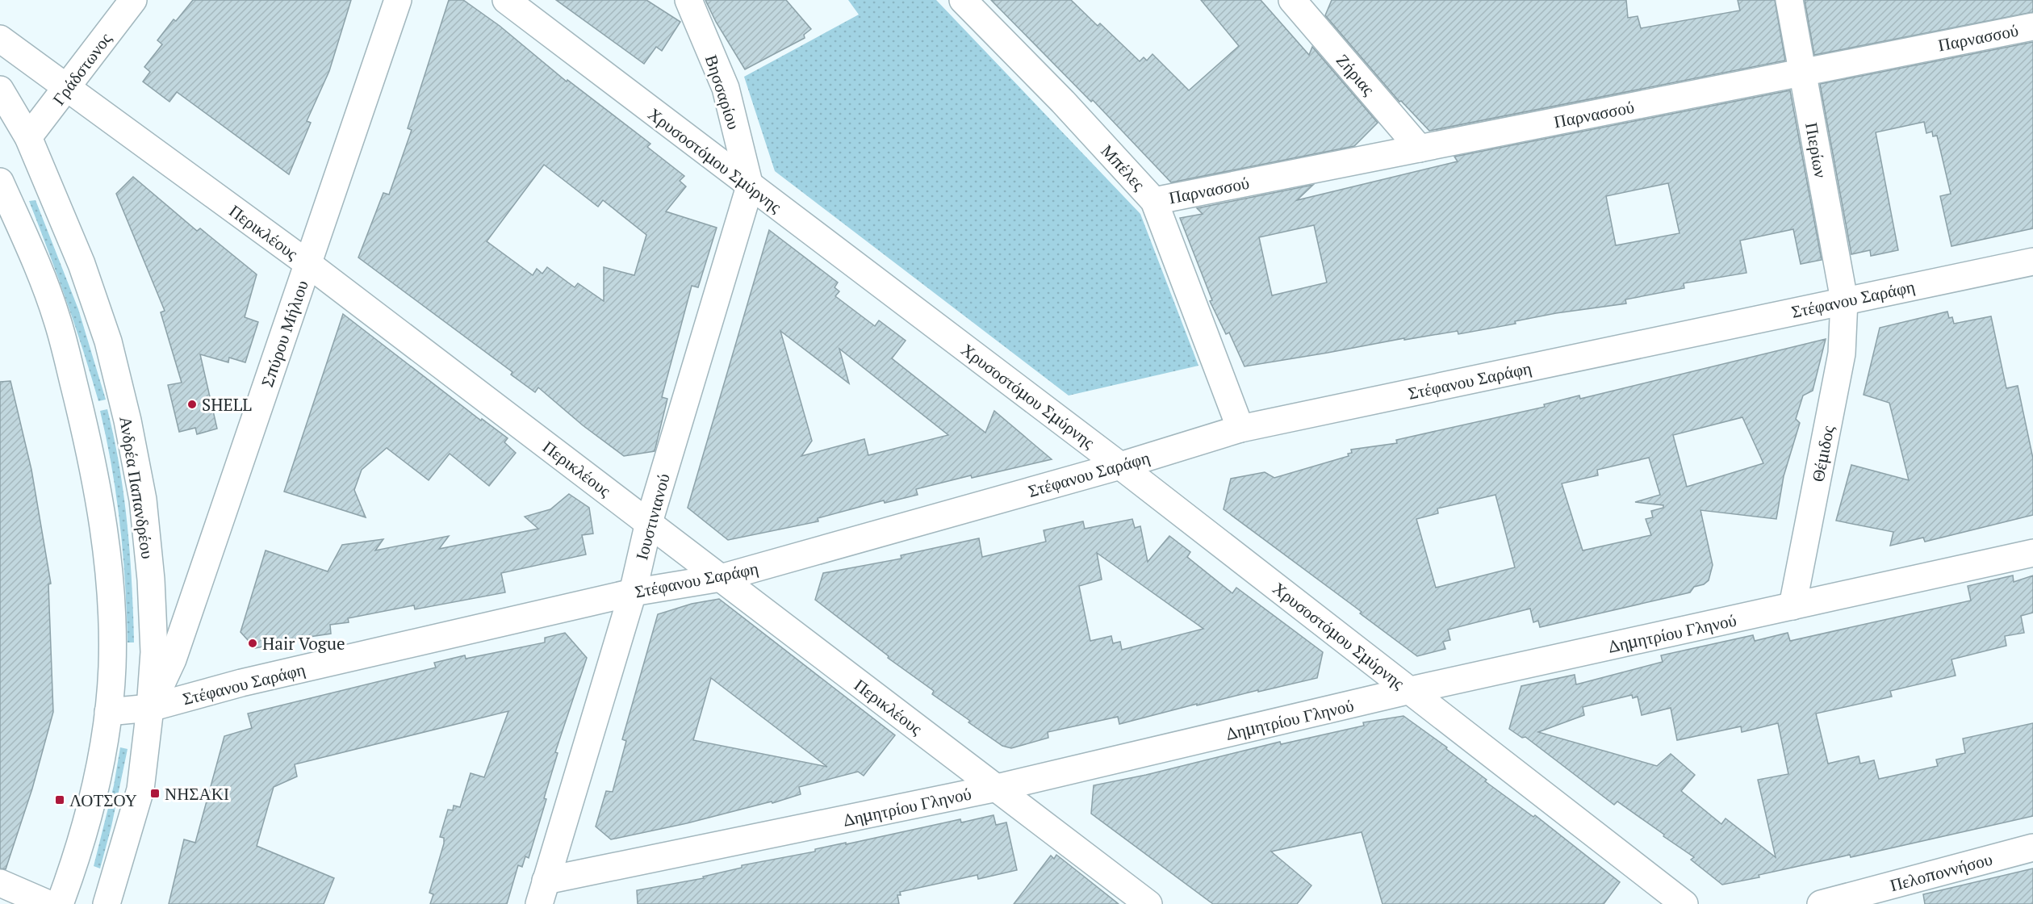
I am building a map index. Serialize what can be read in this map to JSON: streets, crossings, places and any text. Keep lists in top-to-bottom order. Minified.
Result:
{"streets":{"street":["Παρνασσού","Γράδστωνος","Ζήριας","Βησσαρίου","Πιερίων","Χρυσοστόμου Σμύρνης","Μπέλες","Περικλέους","Στέφανου Σαράφη","Σπύρου Μήλιου","Θέμιδος","Ανδρέα Παπανδρέου","Ιουστινιανού","Δημητρίου Γληνού","Πελοποννήσου"]},"crossings":[["Παρνασσού","Ζήριας"],["Παρνασσού","Πιερίων"],["Παρνασσού","Μπέλες"],["Γράδστωνος","Περικλέους"],["Γράδστωνος","Ανδρέα Παπανδρέου"],["Βησσαρίου","Χρυσοστόμου Σμύρνης"],["Βησσαρίου","Ιουστινιανού"],["Πιερίων","Στέφανου Σαράφη"],["Πιερίων","Θέμιδος"],["Χρυσοστόμου Σμύρνης","Στέφανου Σαράφη"],["Χρυσοστόμου Σμύρνης","Ιουστινιανού"],["Χρυσοστόμου Σμύρνης","Δημητρίου Γληνού"],["Μπέλες","Στέφανου Σαράφη"],["Περικλέους","Στέφανου Σαράφη"],["Περικλέους","Σπύρου Μήλιου"],["Περικλέους","Ιουστινιανού"],["Περικλέους","Δημητρίου Γληνού"],["Στέφανου Σαράφη","Σπύρου Μήλιου"],["Στέφανου Σαράφη","Θέμιδος"],["Στέφανου Σαράφη","Ανδρέα Παπανδρέου"],["Στέφανου Σαράφη","Ιουστινιανού"],["Σπύρου Μήλιου","Ανδρέα Παπανδρέου"],["Θέμιδος","Δημητρίου Γληνού"],["Ιουστινιανού","Δημητρίου Γληνού"]],"places":{"other":["SHELL","Hair Vogue"],"transit":["ΝΗΣΑΚΙ","ΛΟΤΣΟΥ"]}}
